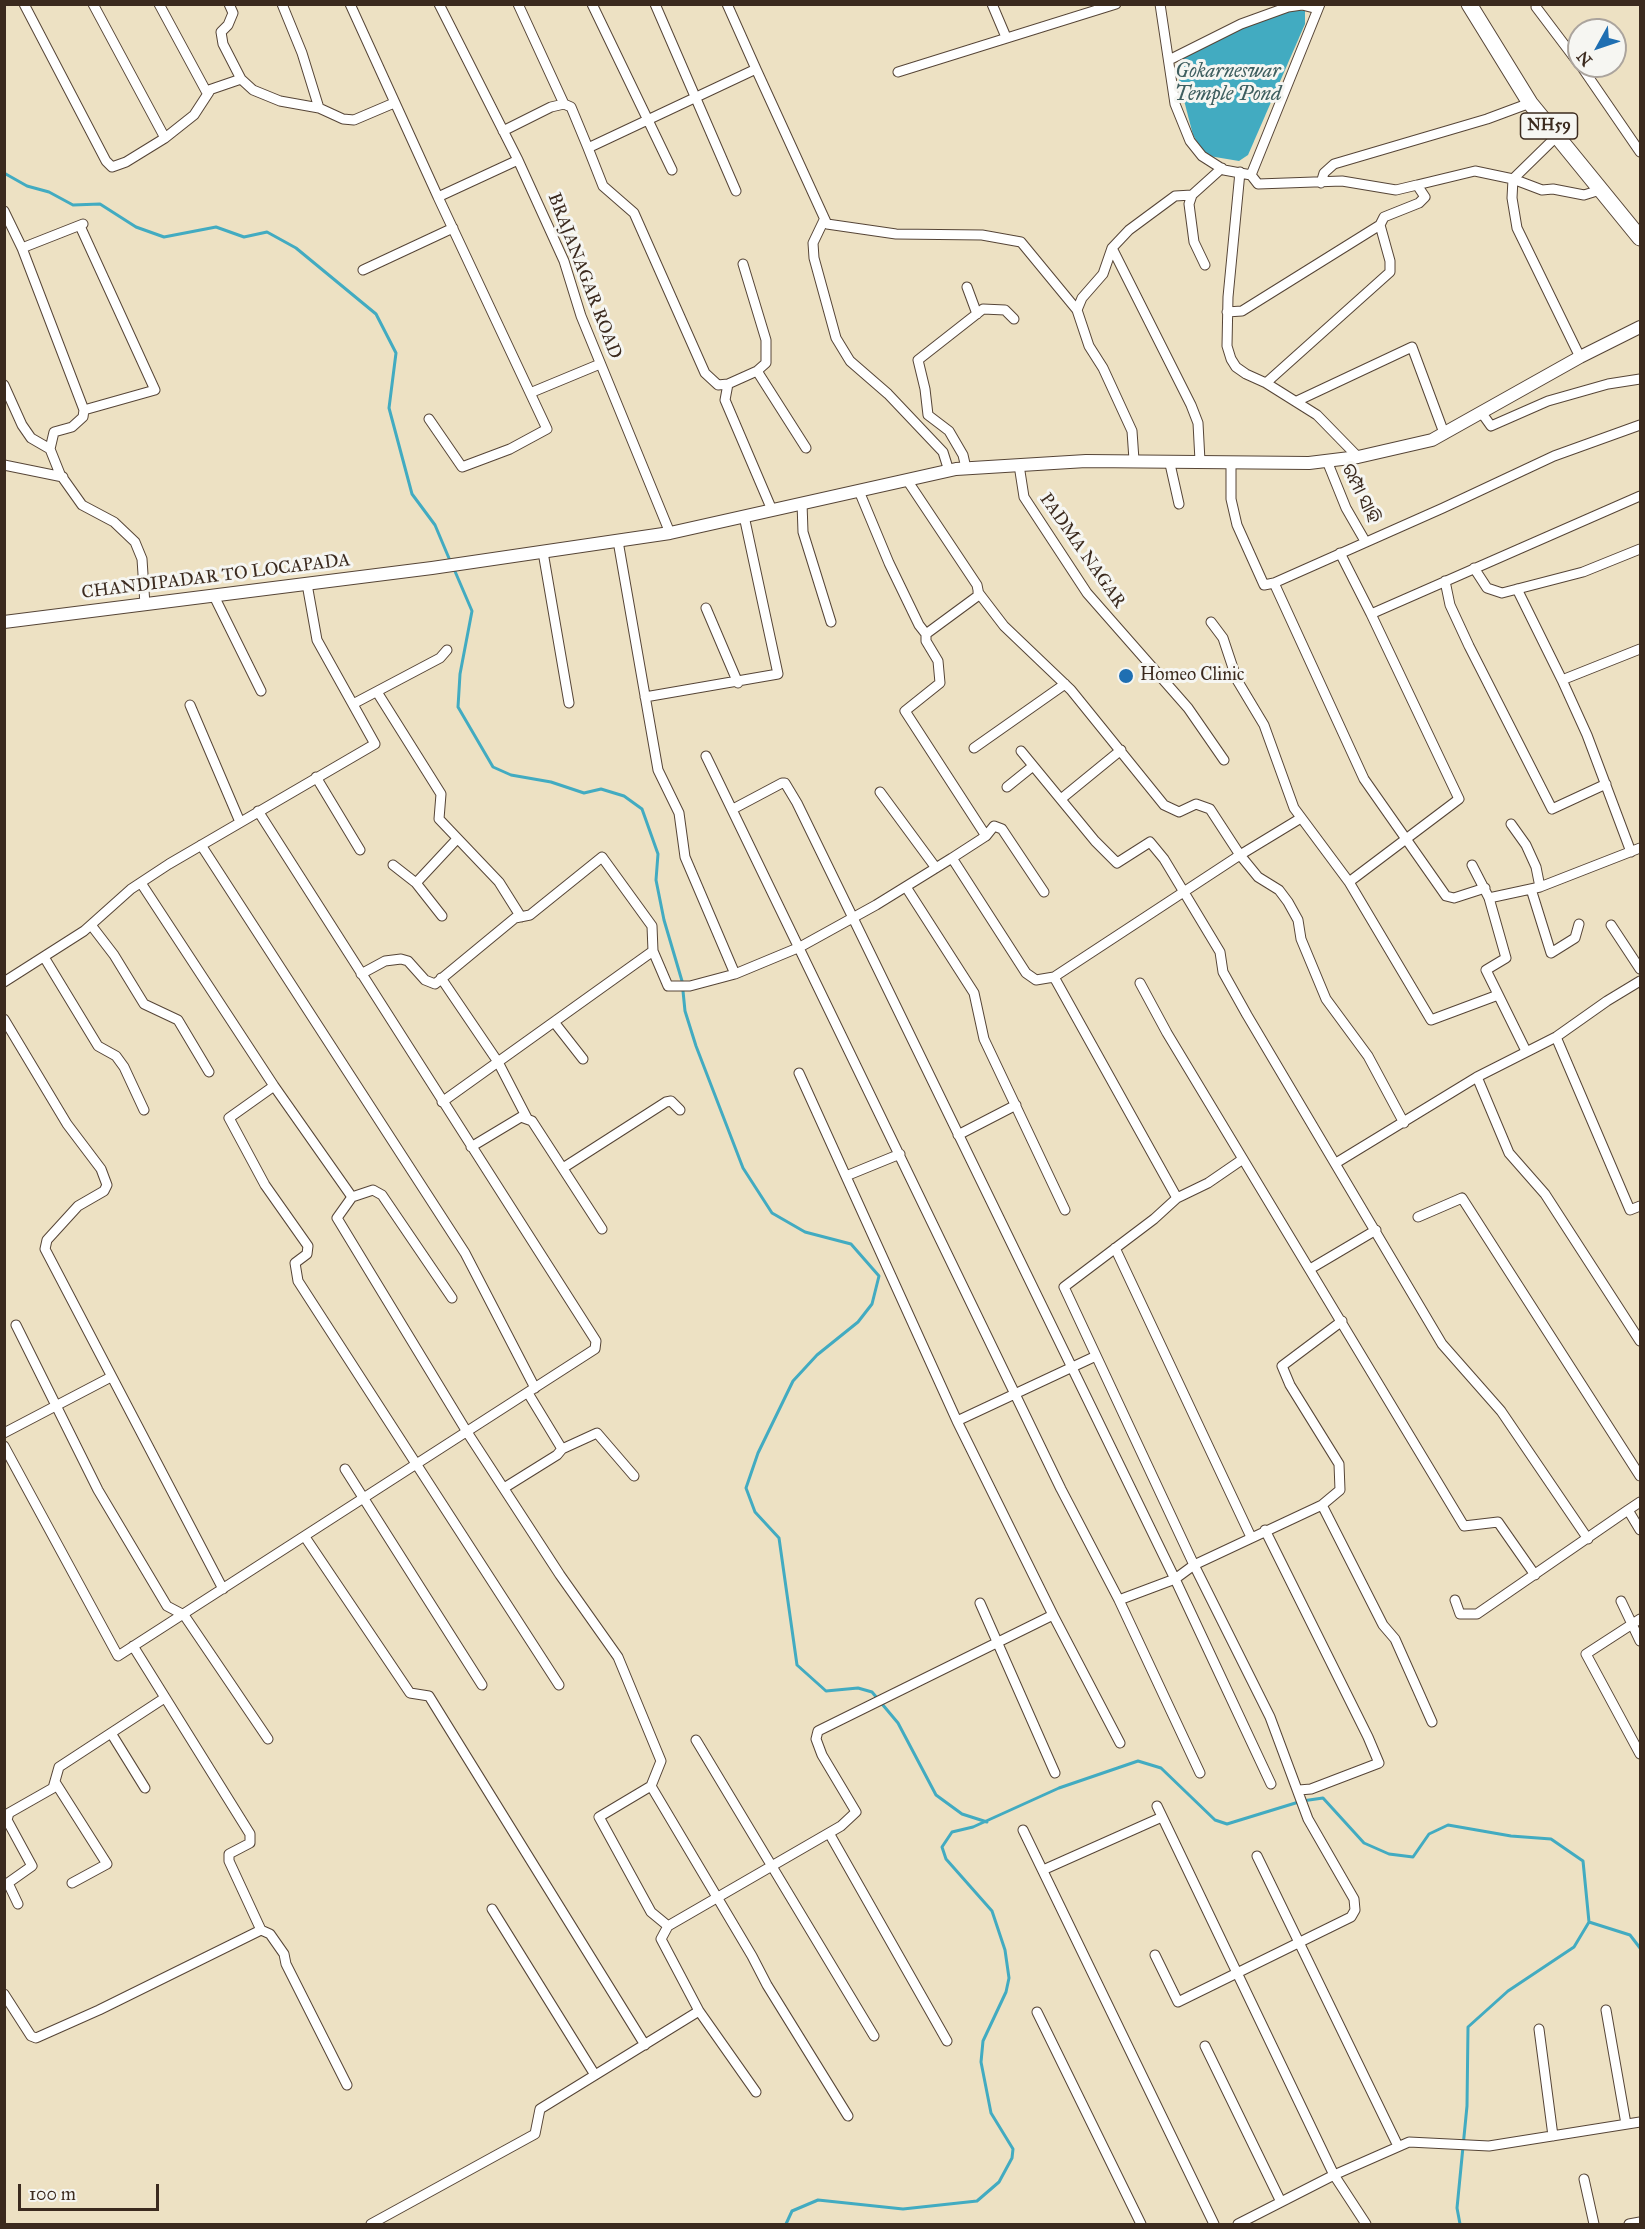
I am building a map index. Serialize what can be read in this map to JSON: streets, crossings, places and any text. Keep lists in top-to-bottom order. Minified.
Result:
{"streets":{"highway":["NH59"],"street":["BRAJANAGAR ROAD","ରମ୍ପା ସାହି","PADMA NAGAR","CHANDIPADAR TO LOCAPADA"]},"crossings":[["BRAJANAGAR ROAD","CHANDIPADAR TO LOCAPADA"],["ରମ୍ପା ସାହି","CHANDIPADAR TO LOCAPADA"],["PADMA NAGAR","CHANDIPADAR TO LOCAPADA"]],"water":["Gokarneswar Temple Pond"],"places":["Homeo Clinic"],"scale_bar":"100 m","north":"bottom left"}
